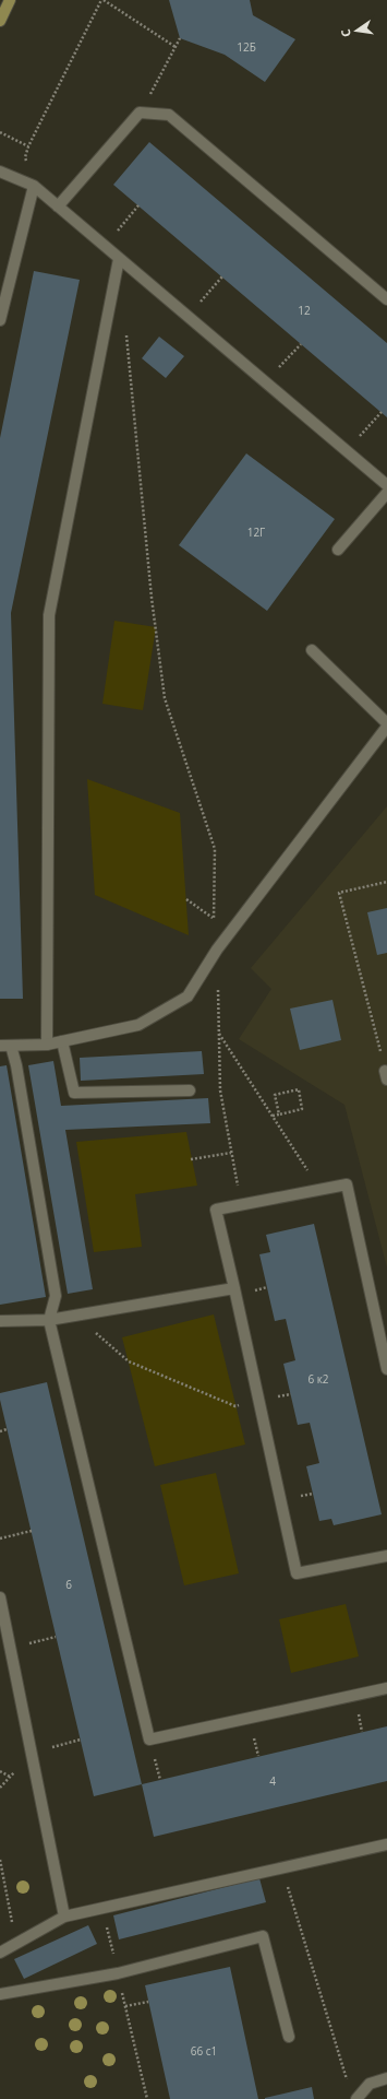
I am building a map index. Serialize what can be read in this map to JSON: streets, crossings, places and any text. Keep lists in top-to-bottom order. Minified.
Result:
{"house_numbers":["12Б","12","12Г","6 к2","6","4","66 с1"],"north":"left"}
